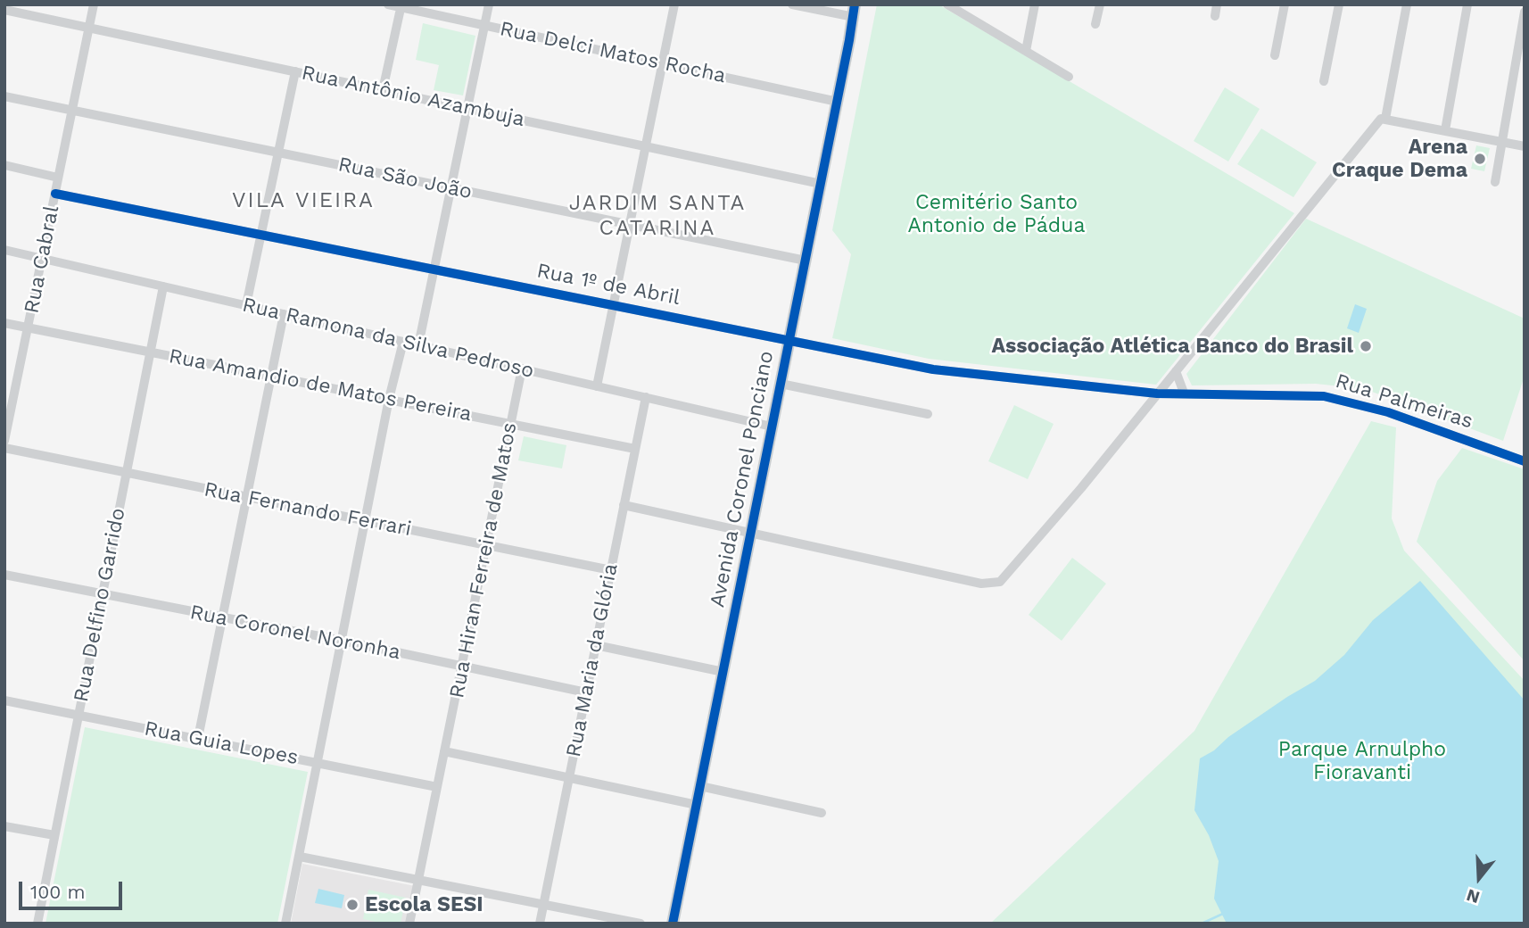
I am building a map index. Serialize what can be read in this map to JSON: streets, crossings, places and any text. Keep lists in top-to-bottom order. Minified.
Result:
{"streets":{"main road":["Avenida Coronel Ponciano"],"street":["Rua Delci Matos Rocha","Rua Antônio Azambuja","Rua São João","Rua Cabral","Rua 1º de Abril","Rua Ramona da Silva Pedroso","Rua Amandio de Matos Pereira","Rua Palmeiras","Rua Fernando Ferrari","Rua Hiran Ferreira de Matos","Rua Delfino Garrido","Rua Coronel Noronha","Rua Maria da Glória","Rua Guia Lopes"]},"crossings":[["Rua Delci Matos Rocha","Avenida Coronel Ponciano"],["Rua Antônio Azambuja","Rua Cabral"],["Rua Antônio Azambuja","Avenida Coronel Ponciano"],["Rua São João","Rua Cabral"],["Rua São João","Avenida Coronel Ponciano"],["Rua Cabral","Rua 1º de Abril"],["Rua Cabral","Rua Ramona da Silva Pedroso"],["Rua Cabral","Rua Amandio de Matos Pereira"],["Rua 1º de Abril","Rua Palmeiras"],["Rua 1º de Abril","Avenida Coronel Ponciano"],["Rua Ramona da Silva Pedroso","Avenida Coronel Ponciano"],["Rua Ramona da Silva Pedroso","Rua Hiran Ferreira de Matos"],["Rua Ramona da Silva Pedroso","Rua Delfino Garrido"],["Rua Ramona da Silva Pedroso","Rua Maria da Glória"],["Rua Amandio de Matos Pereira","Rua Hiran Ferreira de Matos"],["Rua Amandio de Matos Pereira","Rua Delfino Garrido"],["Rua Amandio de Matos Pereira","Rua Maria da Glória"],["Rua Fernando Ferrari","Rua Hiran Ferreira de Matos"],["Rua Fernando Ferrari","Rua Delfino Garrido"],["Rua Fernando Ferrari","Rua Maria da Glória"],["Rua Hiran Ferreira de Matos","Rua Coronel Noronha"],["Rua Hiran Ferreira de Matos","Rua Guia Lopes"],["Rua Delfino Garrido","Rua Coronel Noronha"],["Rua Delfino Garrido","Rua Guia Lopes"],["Rua Coronel Noronha","Rua Maria da Glória"]],"districts":["VILA VIEIRA","JARDIM SANTA CATARINA"],"parks":["Cemitério Santo Antonio de Pádua","Parque Arnulpho Fioravanti"],"places":["Arena Craque Dema","Associação Atlética Banco do Brasil","Escola SESI"],"scale_bar":"100 m","north":"bottom"}
